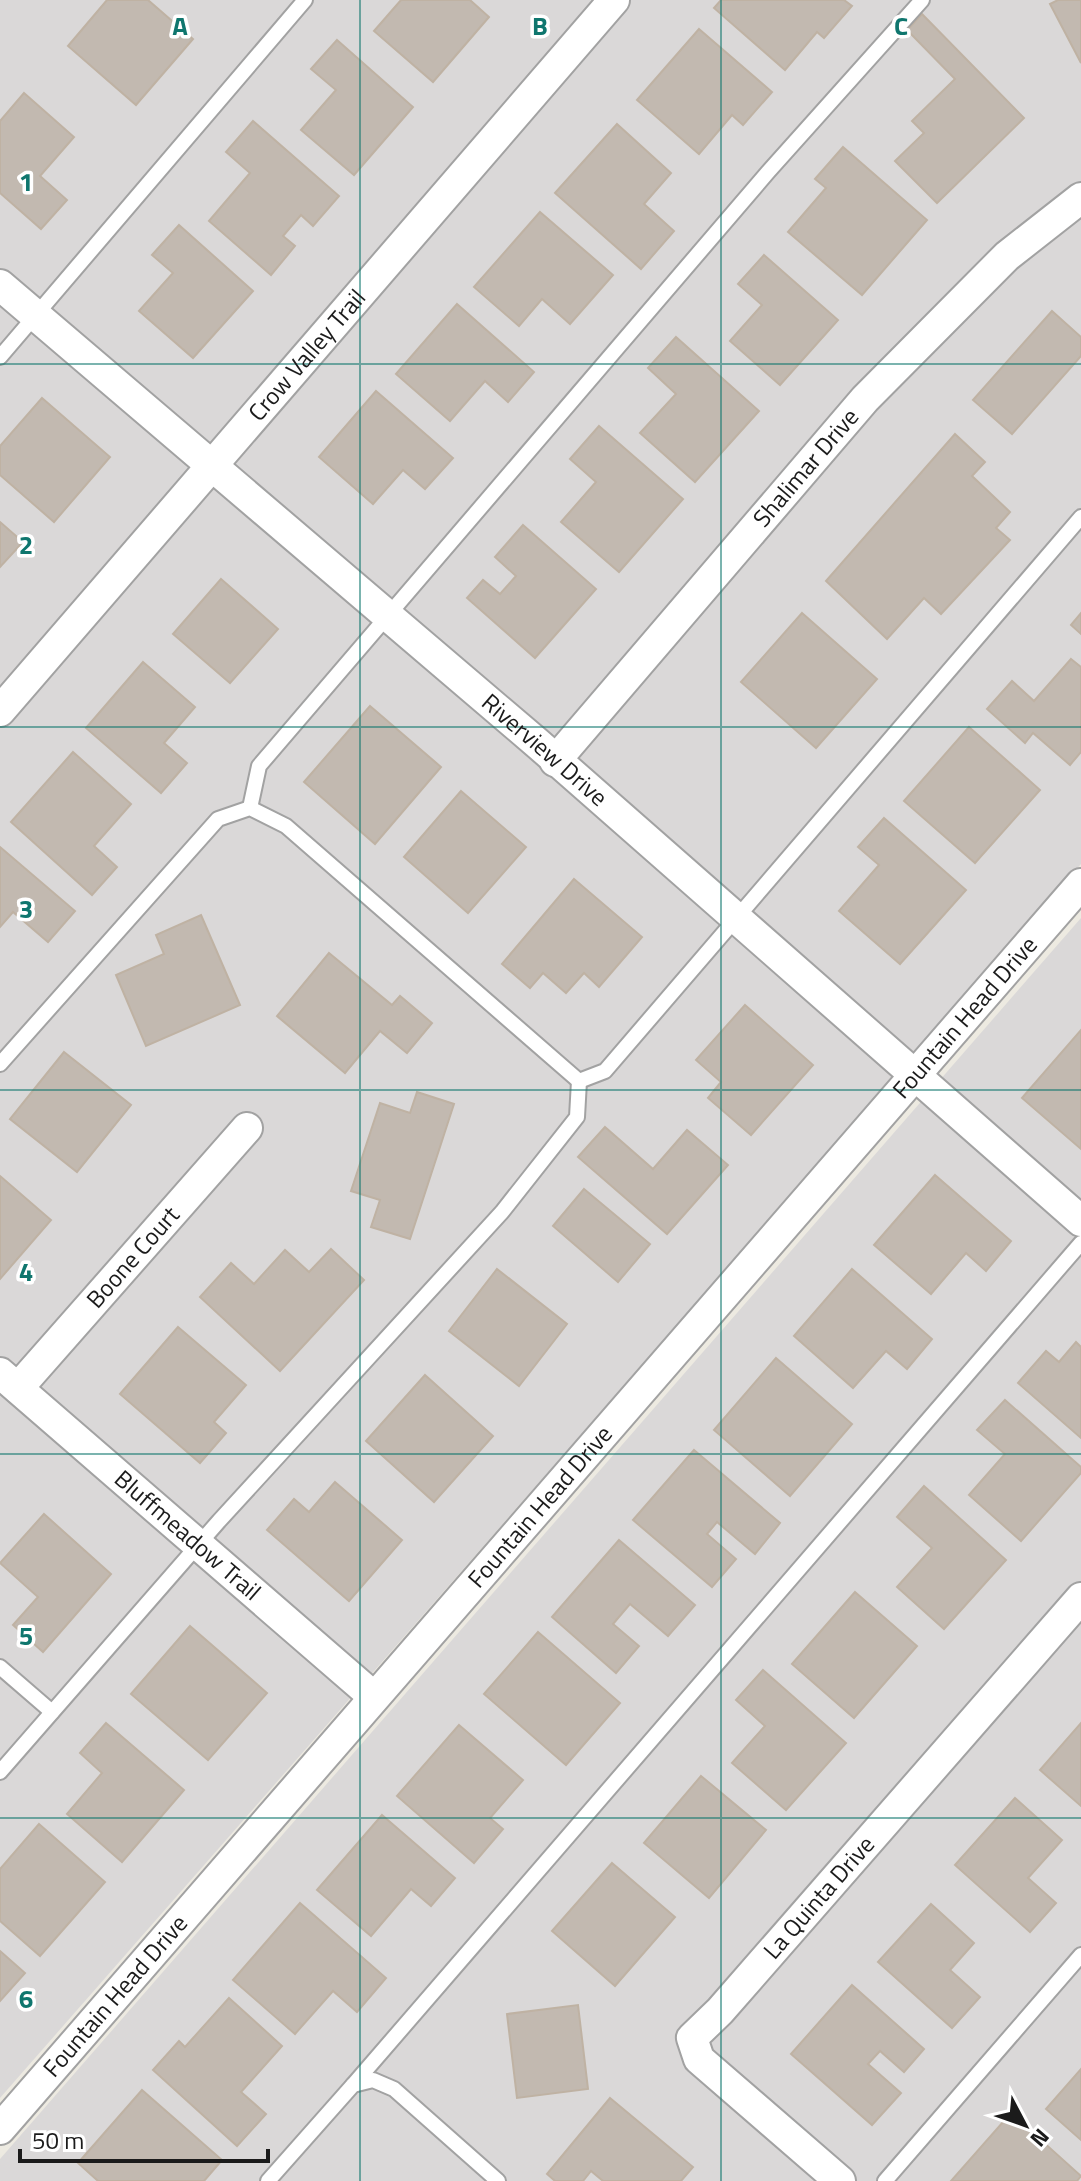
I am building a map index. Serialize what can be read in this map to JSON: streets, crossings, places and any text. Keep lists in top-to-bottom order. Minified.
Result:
{"streets":{"street":["Crow Valley Trail","Shalimar Drive","Riverview Drive","Fountain Head Drive","Boone Court","Bluffmeadow Trail","La Quinta Drive"]},"crossings":[["Crow Valley Trail","Riverview Drive"],["Shalimar Drive","Riverview Drive"],["Riverview Drive","Fountain Head Drive"],["Fountain Head Drive","Bluffmeadow Trail"],["Boone Court","Bluffmeadow Trail"]],"scale_bar":"50 m","north":"bottom right","grid":{"columns":["A","B","C"],"rows":["1","2","3","4","5","6"]}}
